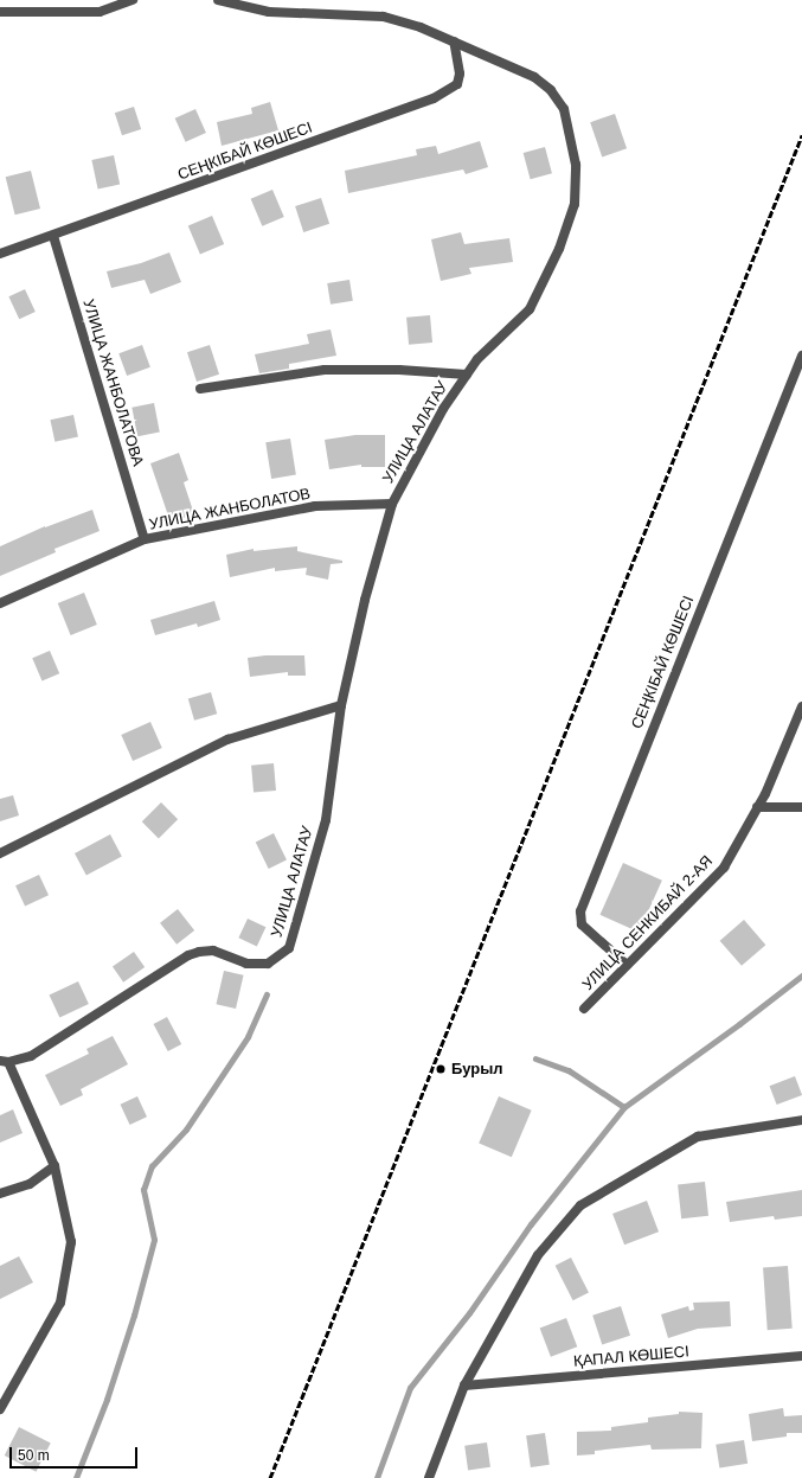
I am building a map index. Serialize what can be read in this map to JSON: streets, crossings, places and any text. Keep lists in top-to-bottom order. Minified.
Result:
{"streets":{"street":["СЕҢКІБАЙ КӨШЕСІ","УЛИЦА ЖАНБОЛАТОВА","УЛИЦА АЛАТАУ","УЛИЦА ЖАНБОЛАТОВ","УЛИЦА СЕНКИБАЙ 2-АЯ","ҚАПАЛ КӨШЕСІ"]},"crossings":[["СЕҢКІБАЙ КӨШЕСІ","УЛИЦА ЖАНБОЛАТОВА"],["СЕҢКІБАЙ КӨШЕСІ","УЛИЦА АЛАТАУ"],["СЕҢКІБАЙ КӨШЕСІ","УЛИЦА СЕНКИБАЙ 2-АЯ"],["УЛИЦА ЖАНБОЛАТОВА","УЛИЦА ЖАНБОЛАТОВ"],["УЛИЦА АЛАТАУ","УЛИЦА ЖАНБОЛАТОВ"]],"places":["Бурыл"],"scale_bar":"50 m"}
